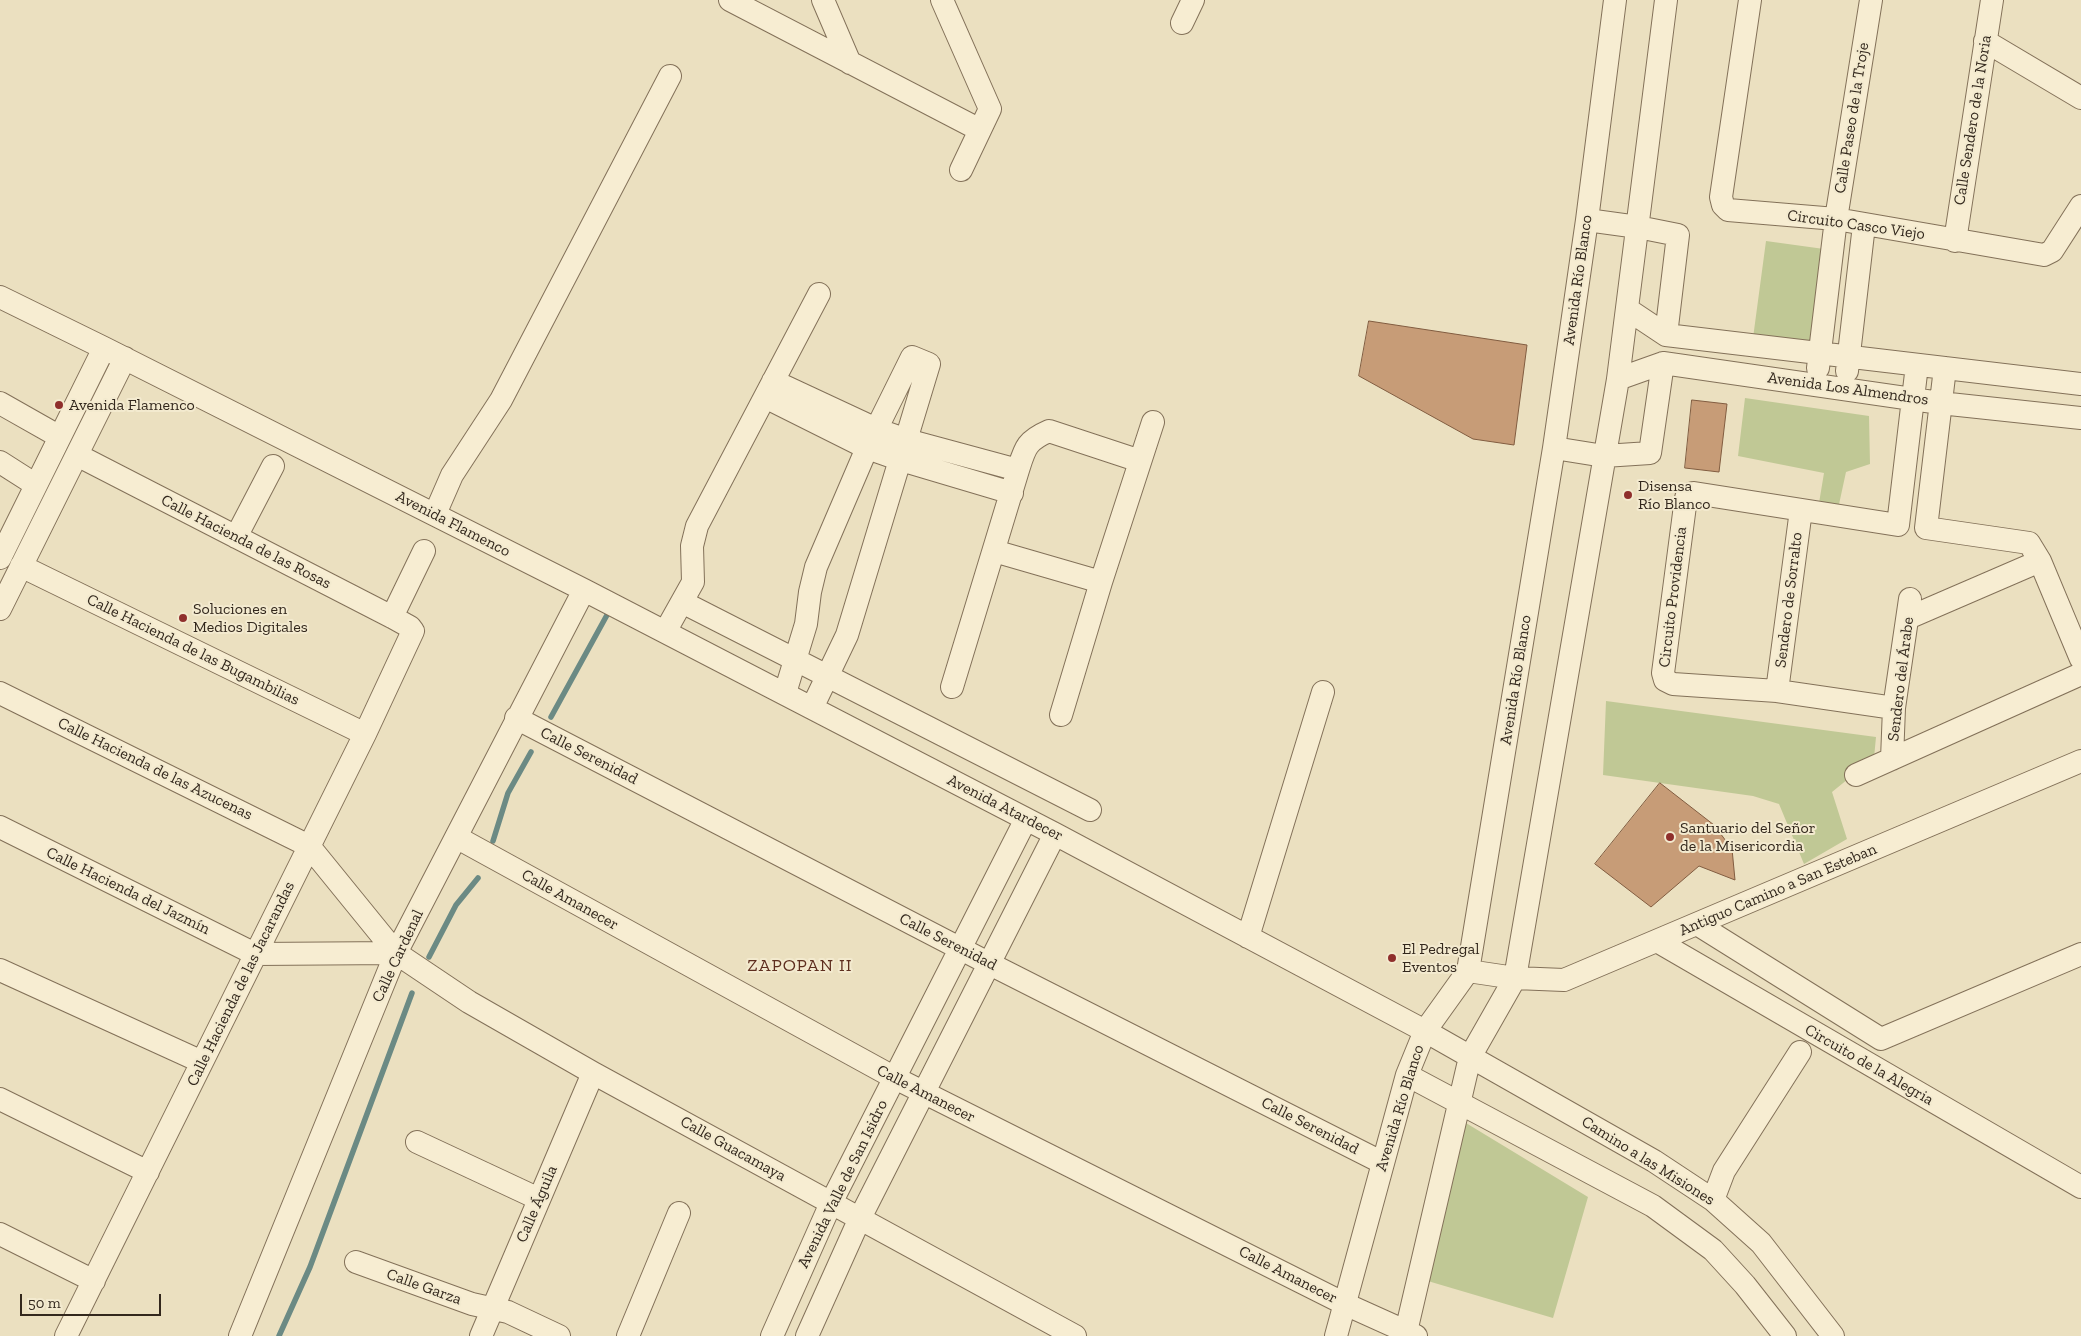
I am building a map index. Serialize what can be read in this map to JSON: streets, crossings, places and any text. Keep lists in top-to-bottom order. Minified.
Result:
{"streets":{"street":["Calle Paseo de la Troje","Calle Sendero de la Noria","Circuito Casco Viejo","Avenida Río Blanco","Avenida Los Almendros","Avenida Flamenco","Calle Hacienda de las Rosas","Circuito Providencia","Sendero de Sorralto","Calle Hacienda de las Bugambilias","Sendero del Árabe","Calle Serenidad","Calle Hacienda de las Azucenas","Avenida Atardecer","Antiguo Camino a San Esteban","Calle Hacienda del Jazmín","Calle Amanecer","Calle Cardenal","Calle Hacienda de las Jacarandas","Circuito de la Alegria","Calle Guacamaya","Camino a las Misiones","Avenida Valle de San Isidro","Calle Águila","Calle Garza"]},"crossings":[["Calle Paseo de la Troje","Circuito Casco Viejo"],["Calle Paseo de la Troje","Avenida Los Almendros"],["Calle Sendero de la Noria","Circuito Casco Viejo"],["Avenida Río Blanco","Calle Serenidad"],["Avenida Río Blanco","Avenida Atardecer"],["Avenida Río Blanco","Antiguo Camino a San Esteban"],["Avenida Río Blanco","Calle Amanecer"],["Avenida Río Blanco","Camino a las Misiones"],["Avenida Los Almendros","Circuito Providencia"],["Avenida Flamenco","Avenida Atardecer"],["Avenida Flamenco","Calle Cardenal"],["Calle Hacienda de las Rosas","Calle Hacienda de las Jacarandas"],["Circuito Providencia","Sendero de Sorralto"],["Circuito Providencia","Sendero del Árabe"],["Calle Hacienda de las Bugambilias","Calle Hacienda de las Jacarandas"],["Calle Serenidad","Calle Cardenal"],["Calle Serenidad","Avenida Valle de San Isidro"],["Calle Hacienda de las Azucenas","Calle Hacienda de las Jacarandas"],["Calle Hacienda de las Azucenas","Calle Guacamaya"],["Avenida Atardecer","Calle Cardenal"],["Avenida Atardecer","Camino a las Misiones"],["Avenida Atardecer","Avenida Valle de San Isidro"],["Antiguo Camino a San Esteban","Circuito de la Alegria"],["Calle Hacienda del Jazmín","Calle Hacienda de las Jacarandas"],["Calle Amanecer","Calle Cardenal"],["Calle Amanecer","Avenida Valle de San Isidro"],["Calle Cardenal","Calle Guacamaya"],["Calle Hacienda de las Jacarandas","Calle Guacamaya"],["Calle Guacamaya","Avenida Valle de San Isidro"],["Calle Guacamaya","Calle Águila"],["Calle Águila","Calle Garza"]],"districts":["ZAPOPAN II"],"places":["Avenida Flamenco","Disensa Río Blanco","Soluciones en Medios Digitales","Santuario del Señor de la Misericordia","El Pedregal Eventos"],"scale_bar":"50 m"}
